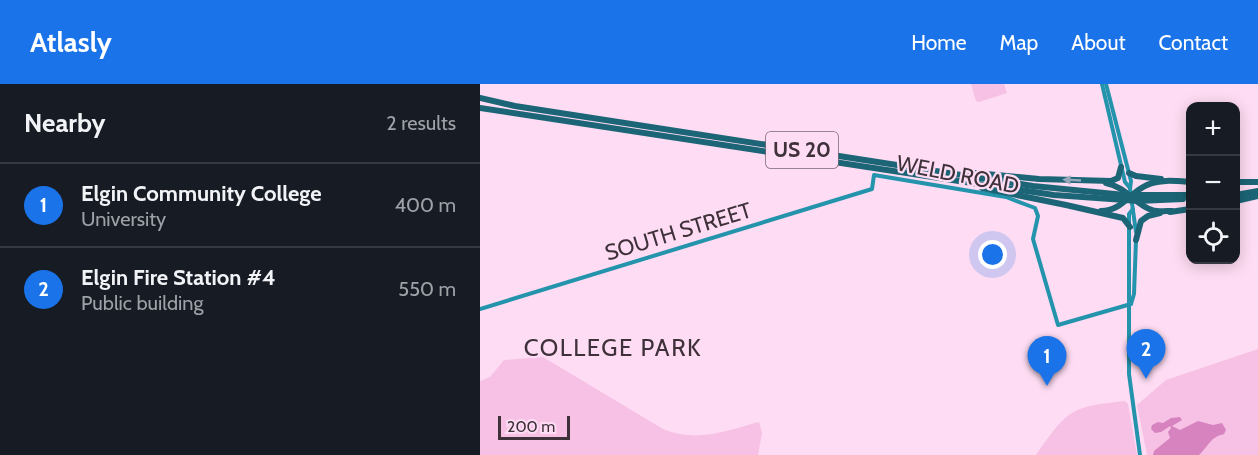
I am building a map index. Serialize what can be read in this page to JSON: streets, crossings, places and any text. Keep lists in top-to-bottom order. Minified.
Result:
{"streets":{"highway":["US 20"],"street":["WELD ROAD","SOUTH STREET"]},"crossings":[["WELD ROAD","SOUTH STREET"]],"districts":["COLLEGE PARK"],"scale_bar":"200 m","page":{"header":"Atlasly","nav":["Home","Map","About","Contact"],"heading":["Nearby","2 results"],"map_buttons":["+","−"],"list":[{"mark":"1","name":"Elgin Community College","note":"University","value":"400 m"},{"mark":"2","name":"Elgin Fire Station #4","note":"Public building","value":"550 m"}],"pins":["2","1"],"scale":"200 m"}}
